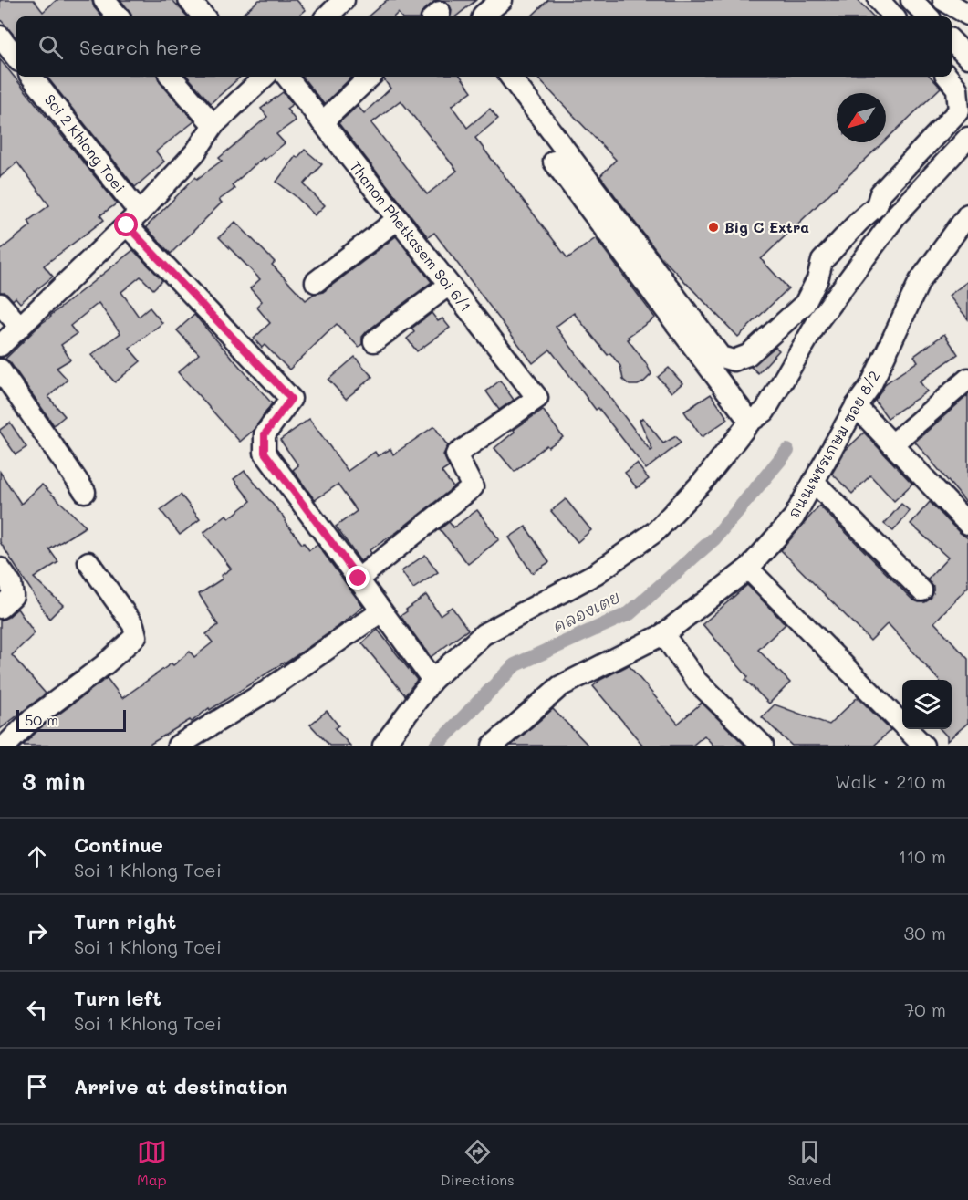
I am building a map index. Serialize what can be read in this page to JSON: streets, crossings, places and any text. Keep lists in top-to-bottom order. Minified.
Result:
{"streets":{"street":["Soi 2 Khlong Toei","Thanon Phetkasem Soi 6/1","ถนนเพชรเกษม ซอย 8/2"]},"crossings":[["Soi 2 Khlong Toei","Thanon Phetkasem Soi 6/1"]],"water":["คลองเตย"],"places":["Big C Extra"],"scale_bar":"50 m","north":"bottom left","page":{"search":"Search here","scale":"50 m","heading":["3 min","Walk · 210 m"],"list":[["Continue","Soi 1 Khlong Toei","110 m"],["Turn right","Soi 1 Khlong Toei","30 m"],["Turn left","Soi 1 Khlong Toei","70 m"],"Arrive at destination"],"nav":["Map","Directions","Saved"]}}
